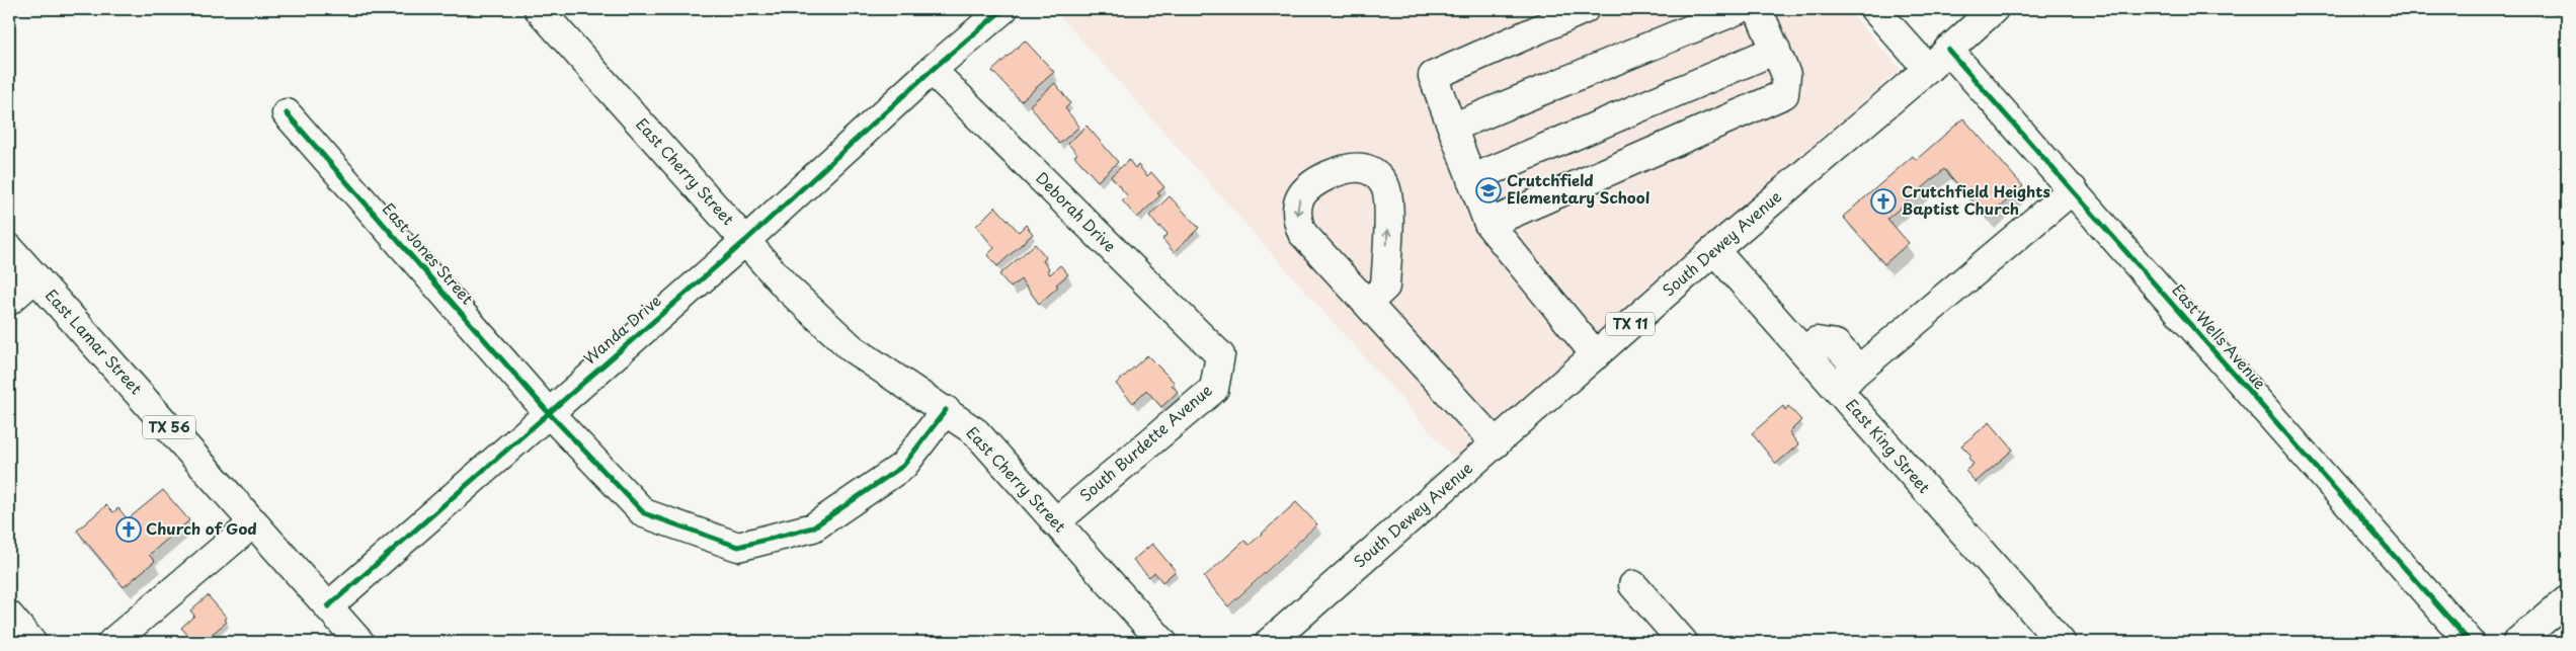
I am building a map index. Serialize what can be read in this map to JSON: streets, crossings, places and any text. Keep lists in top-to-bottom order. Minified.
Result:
{"streets":{"street":["East Cherry Street","Deborah Drive","South Dewey Avenue","East Jones Street","TX 11","Wanda Drive","East Wells Avenue","East Lamar Street","TX 56","South Burdette Avenue","East King Street"]},"crossings":[["East Cherry Street","East Jones Street"],["East Cherry Street","Wanda Drive"],["East Cherry Street","South Burdette Avenue"],["Deborah Drive","Wanda Drive"],["Deborah Drive","South Burdette Avenue"],["South Dewey Avenue","East Wells Avenue"],["South Dewey Avenue","East King Street"],["East Jones Street","Wanda Drive"],["Wanda Drive","East Lamar Street"]],"places":{"school or university":["Crutchfield Elementary School"],"church":["Crutchfield Heights Baptist Church","Church of God"]}}
